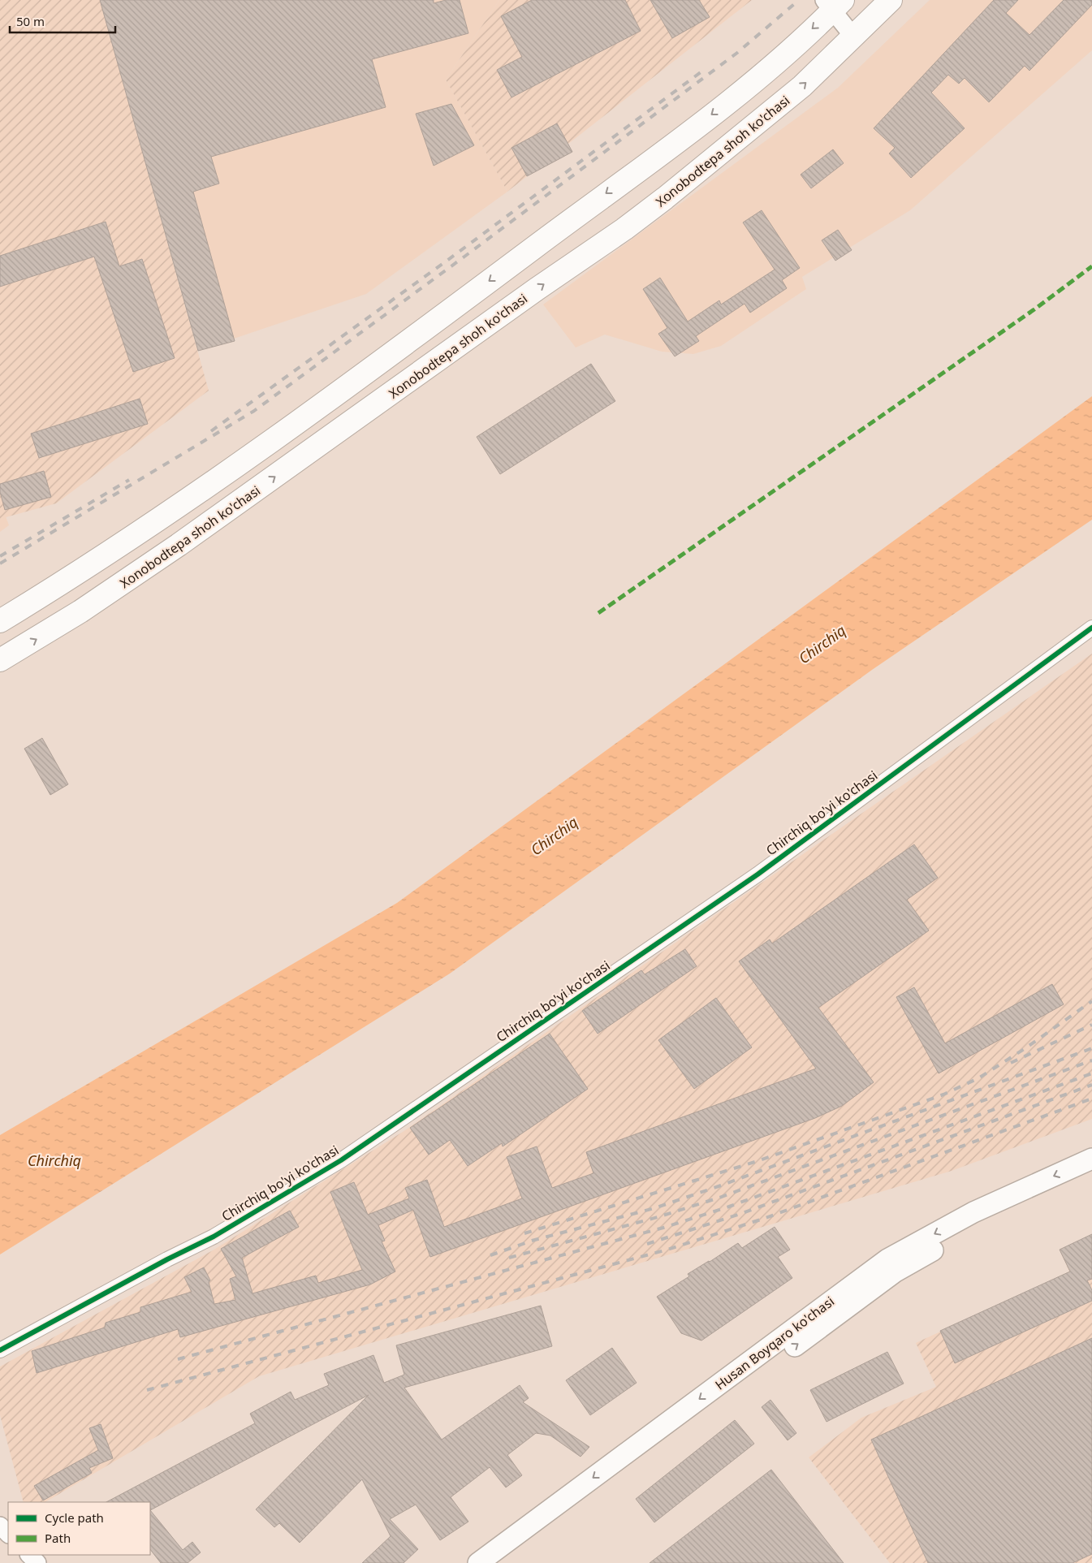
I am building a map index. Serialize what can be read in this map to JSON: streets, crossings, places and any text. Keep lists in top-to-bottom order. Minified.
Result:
{"streets":{"highway":["Xonobodtepa shoh ko'chasi"],"main road":["Husan Boyqaro ko'chasi"],"street":["Chirchiq bo'yi ko'chasi"]},"water":["Chirchiq"],"legend":["Cycle path","Path"],"scale_bar":"50 m"}
